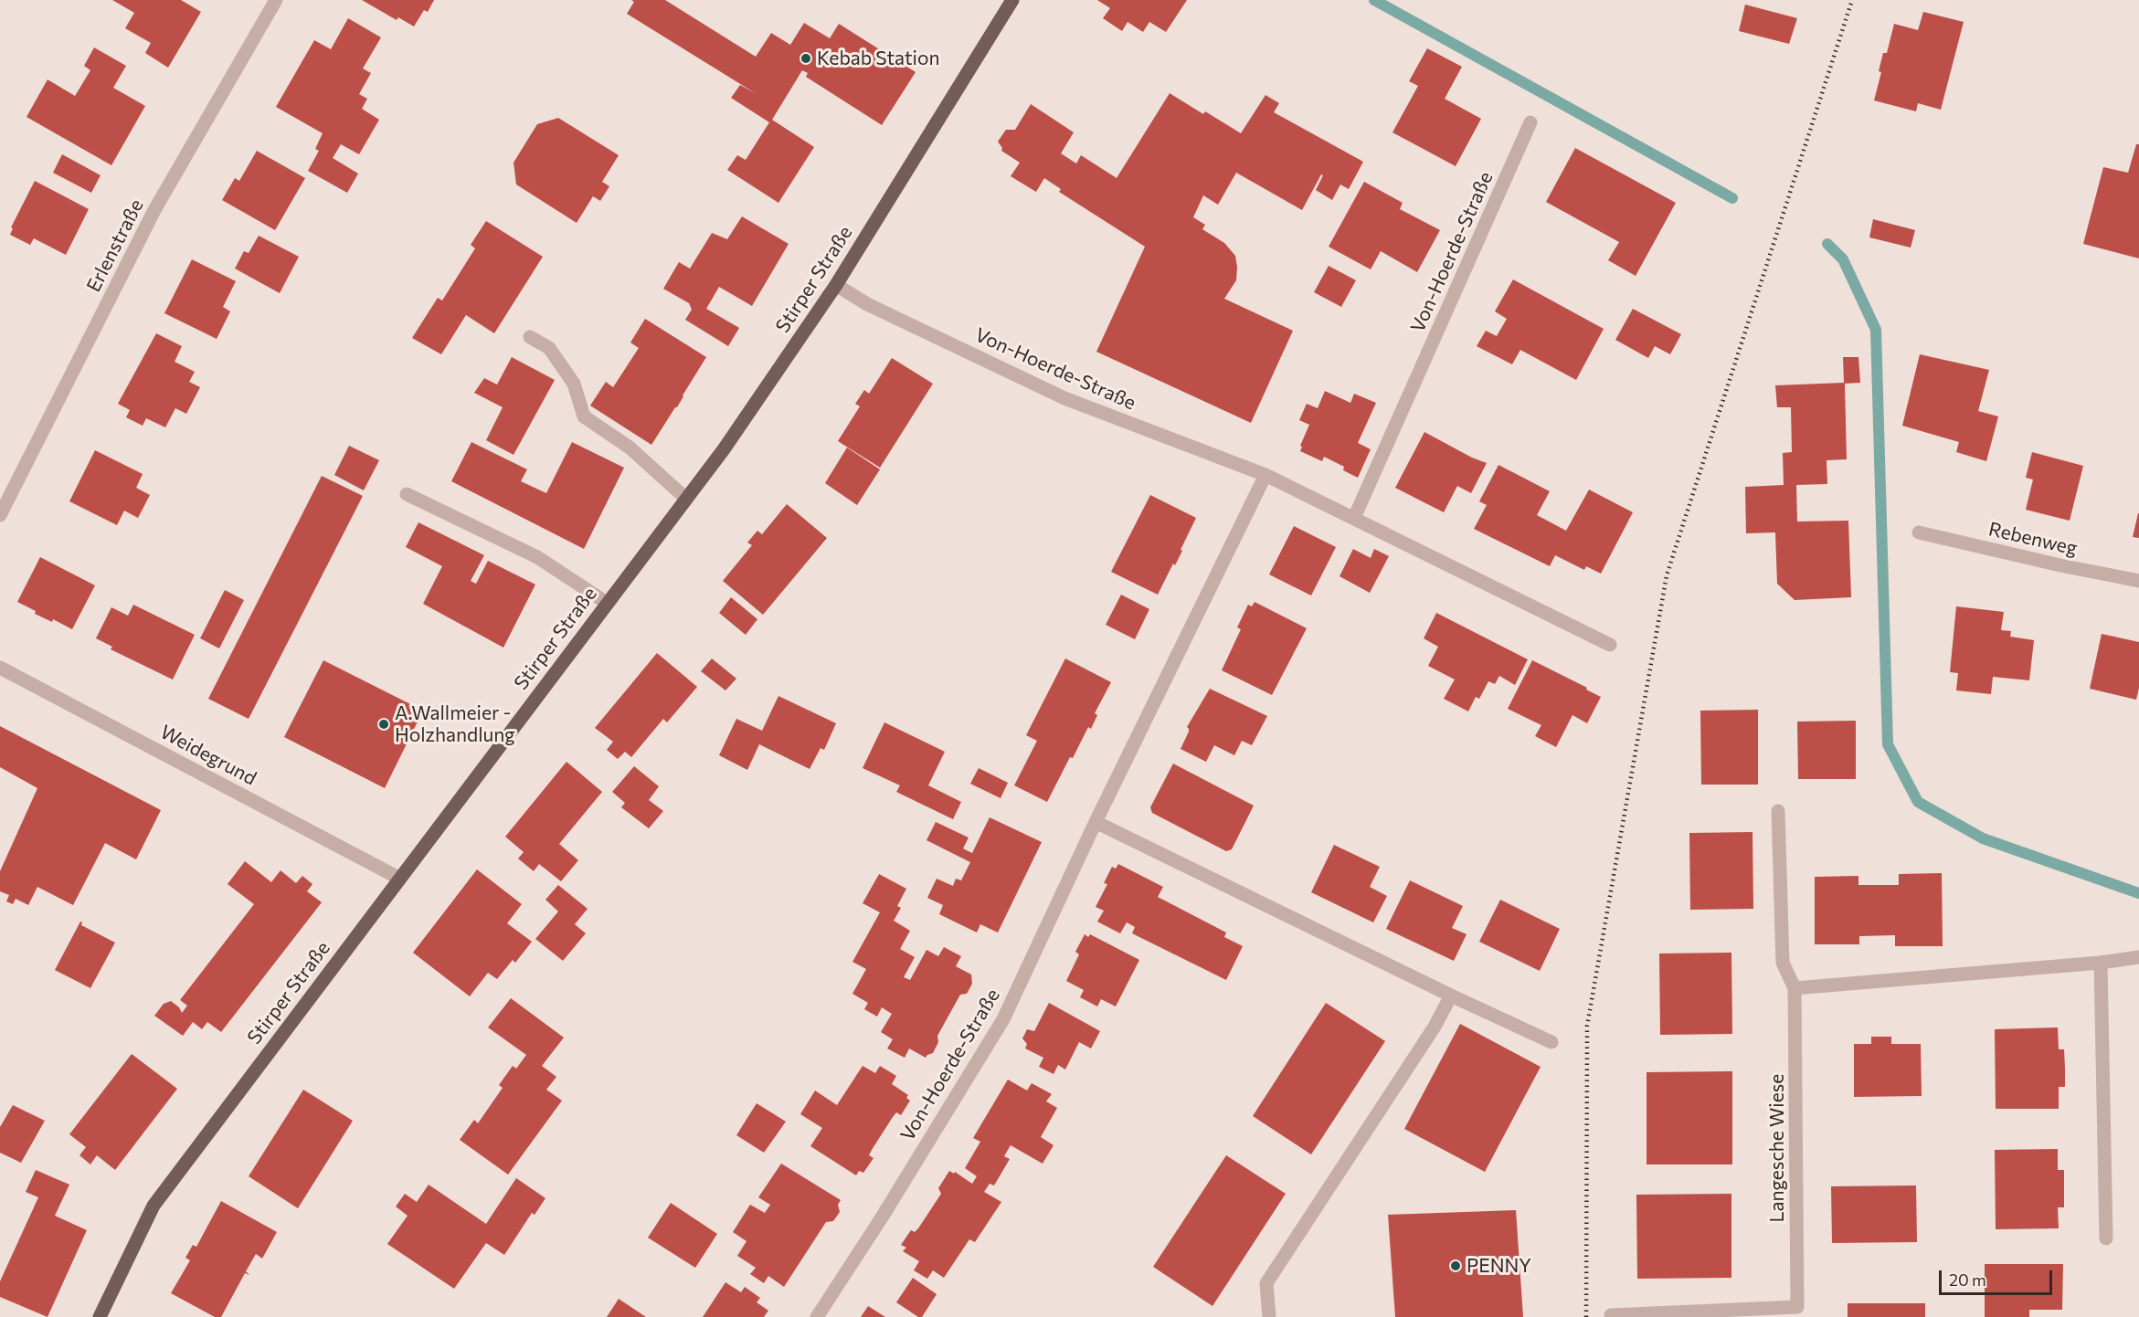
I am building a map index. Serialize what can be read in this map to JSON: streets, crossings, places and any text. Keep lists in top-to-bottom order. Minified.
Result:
{"streets":{"main road":["Stirper Straße"],"street":["Erlenstraße","Von-Hoerde-Straße","Rebenweg","Weidegrund","Langesche Wiese"]},"crossings":[["Von-Hoerde-Straße","Stirper Straße"],["Stirper Straße","Weidegrund"]],"places":["Kebab Station","A.Wallmeier - Holzhandlung","PENNY"],"scale_bar":"20 m"}
